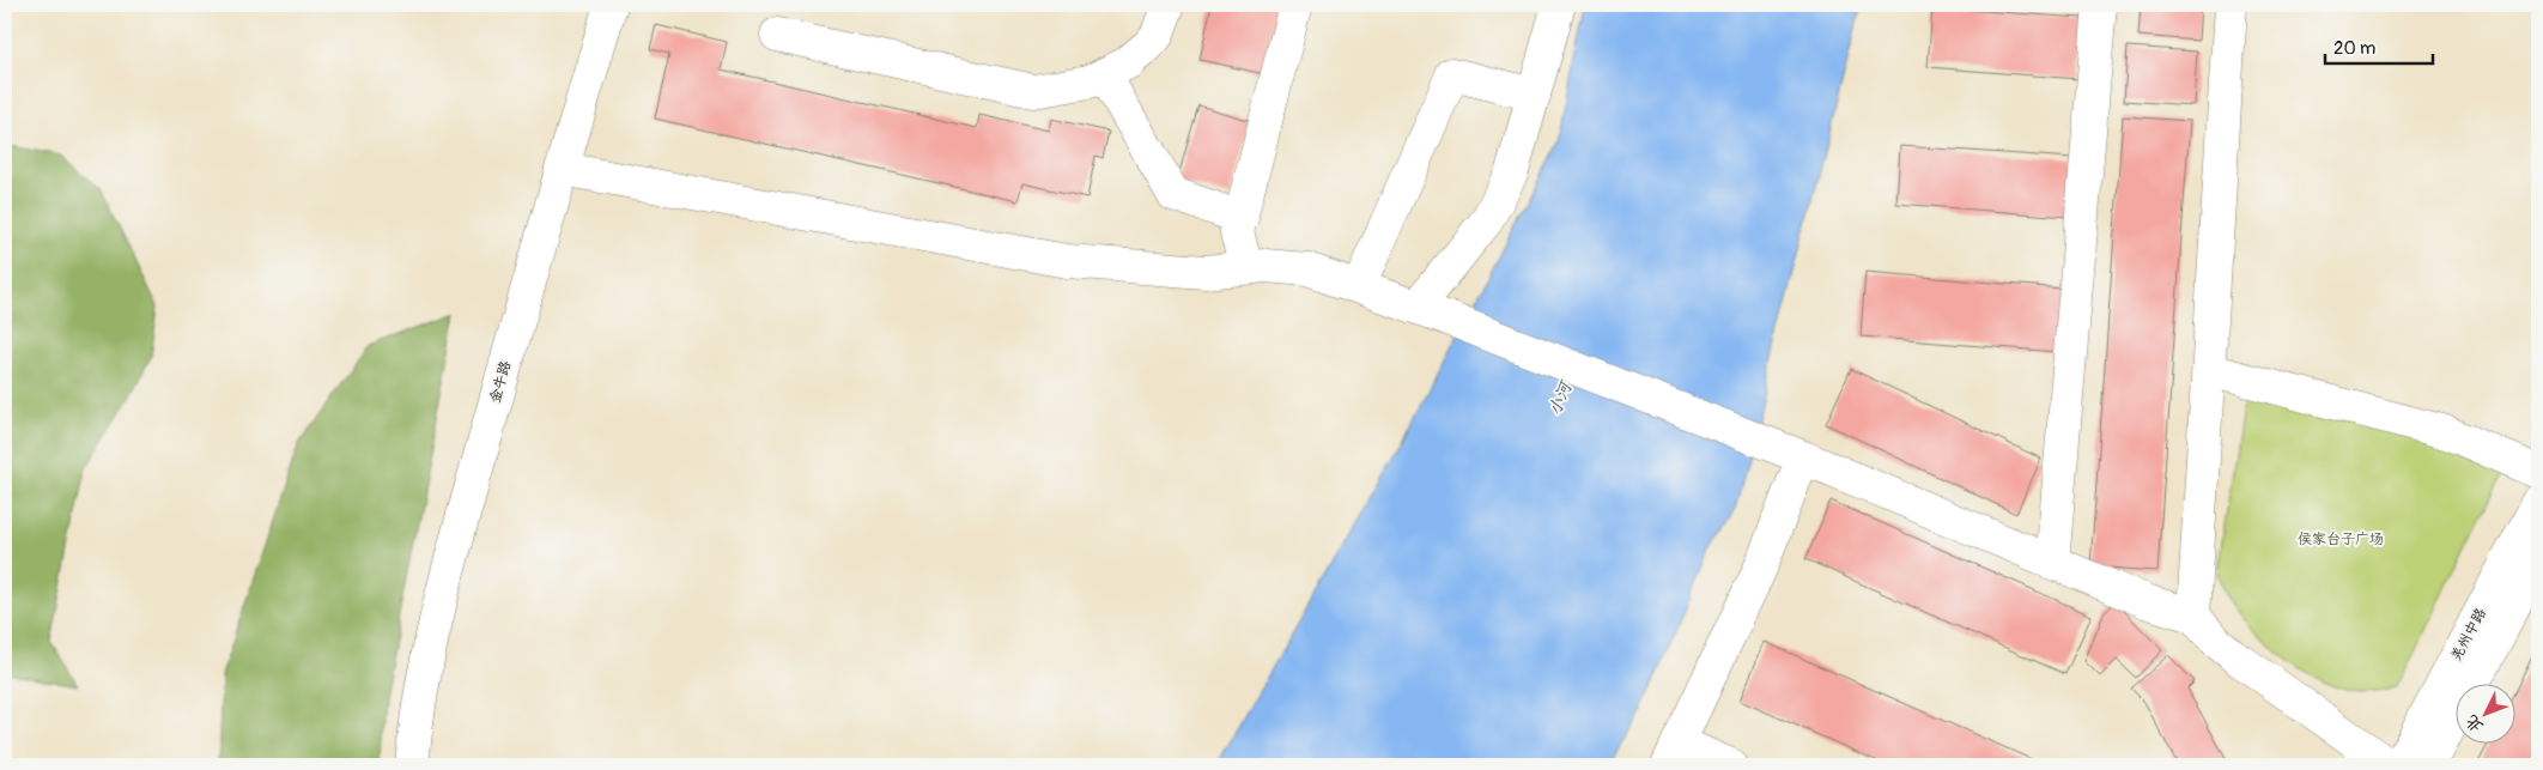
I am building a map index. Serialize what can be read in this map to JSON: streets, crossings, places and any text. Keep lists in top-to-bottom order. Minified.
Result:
{"streets":{"street":["金牛路","羌州中路"]},"water":["小河"],"parks":["侯家台子广场"],"scale_bar":"20 m","north":"bottom left"}
